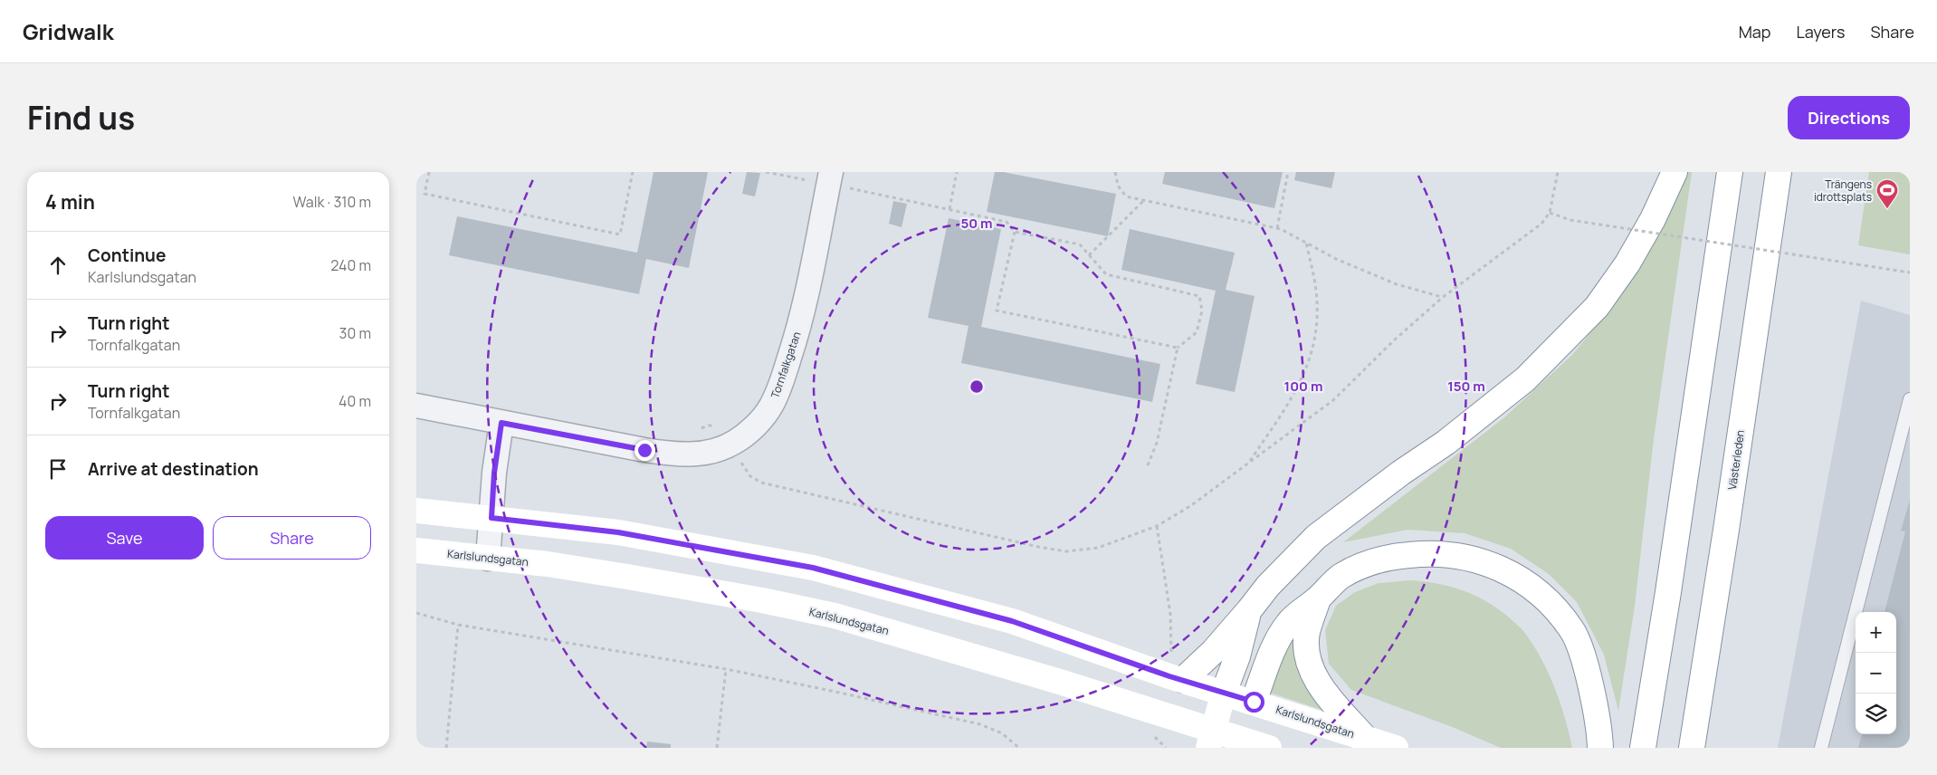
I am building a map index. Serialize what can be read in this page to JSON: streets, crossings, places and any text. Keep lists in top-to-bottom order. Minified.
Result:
{"streets":{"main road":["Västerleden","Karlslundsgatan"],"street":["Tornfalkgatan"]},"places":{"sports":["Trängens idrottsplats"]},"page":{"header":"Gridwalk","nav":["Map","Layers","Share"],"title":"Find us","buttons":["Directions",["Save","Share"]],"heading":["4 min","Walk · 310 m"],"list":[["Continue","Karlslundsgatan","240 m"],["Turn right","Tornfalkgatan","30 m"],["Turn right","Tornfalkgatan","40 m"],"Arrive at destination"],"map_buttons":["+","−"]},"rings":["50 m","100 m","150 m"]}
